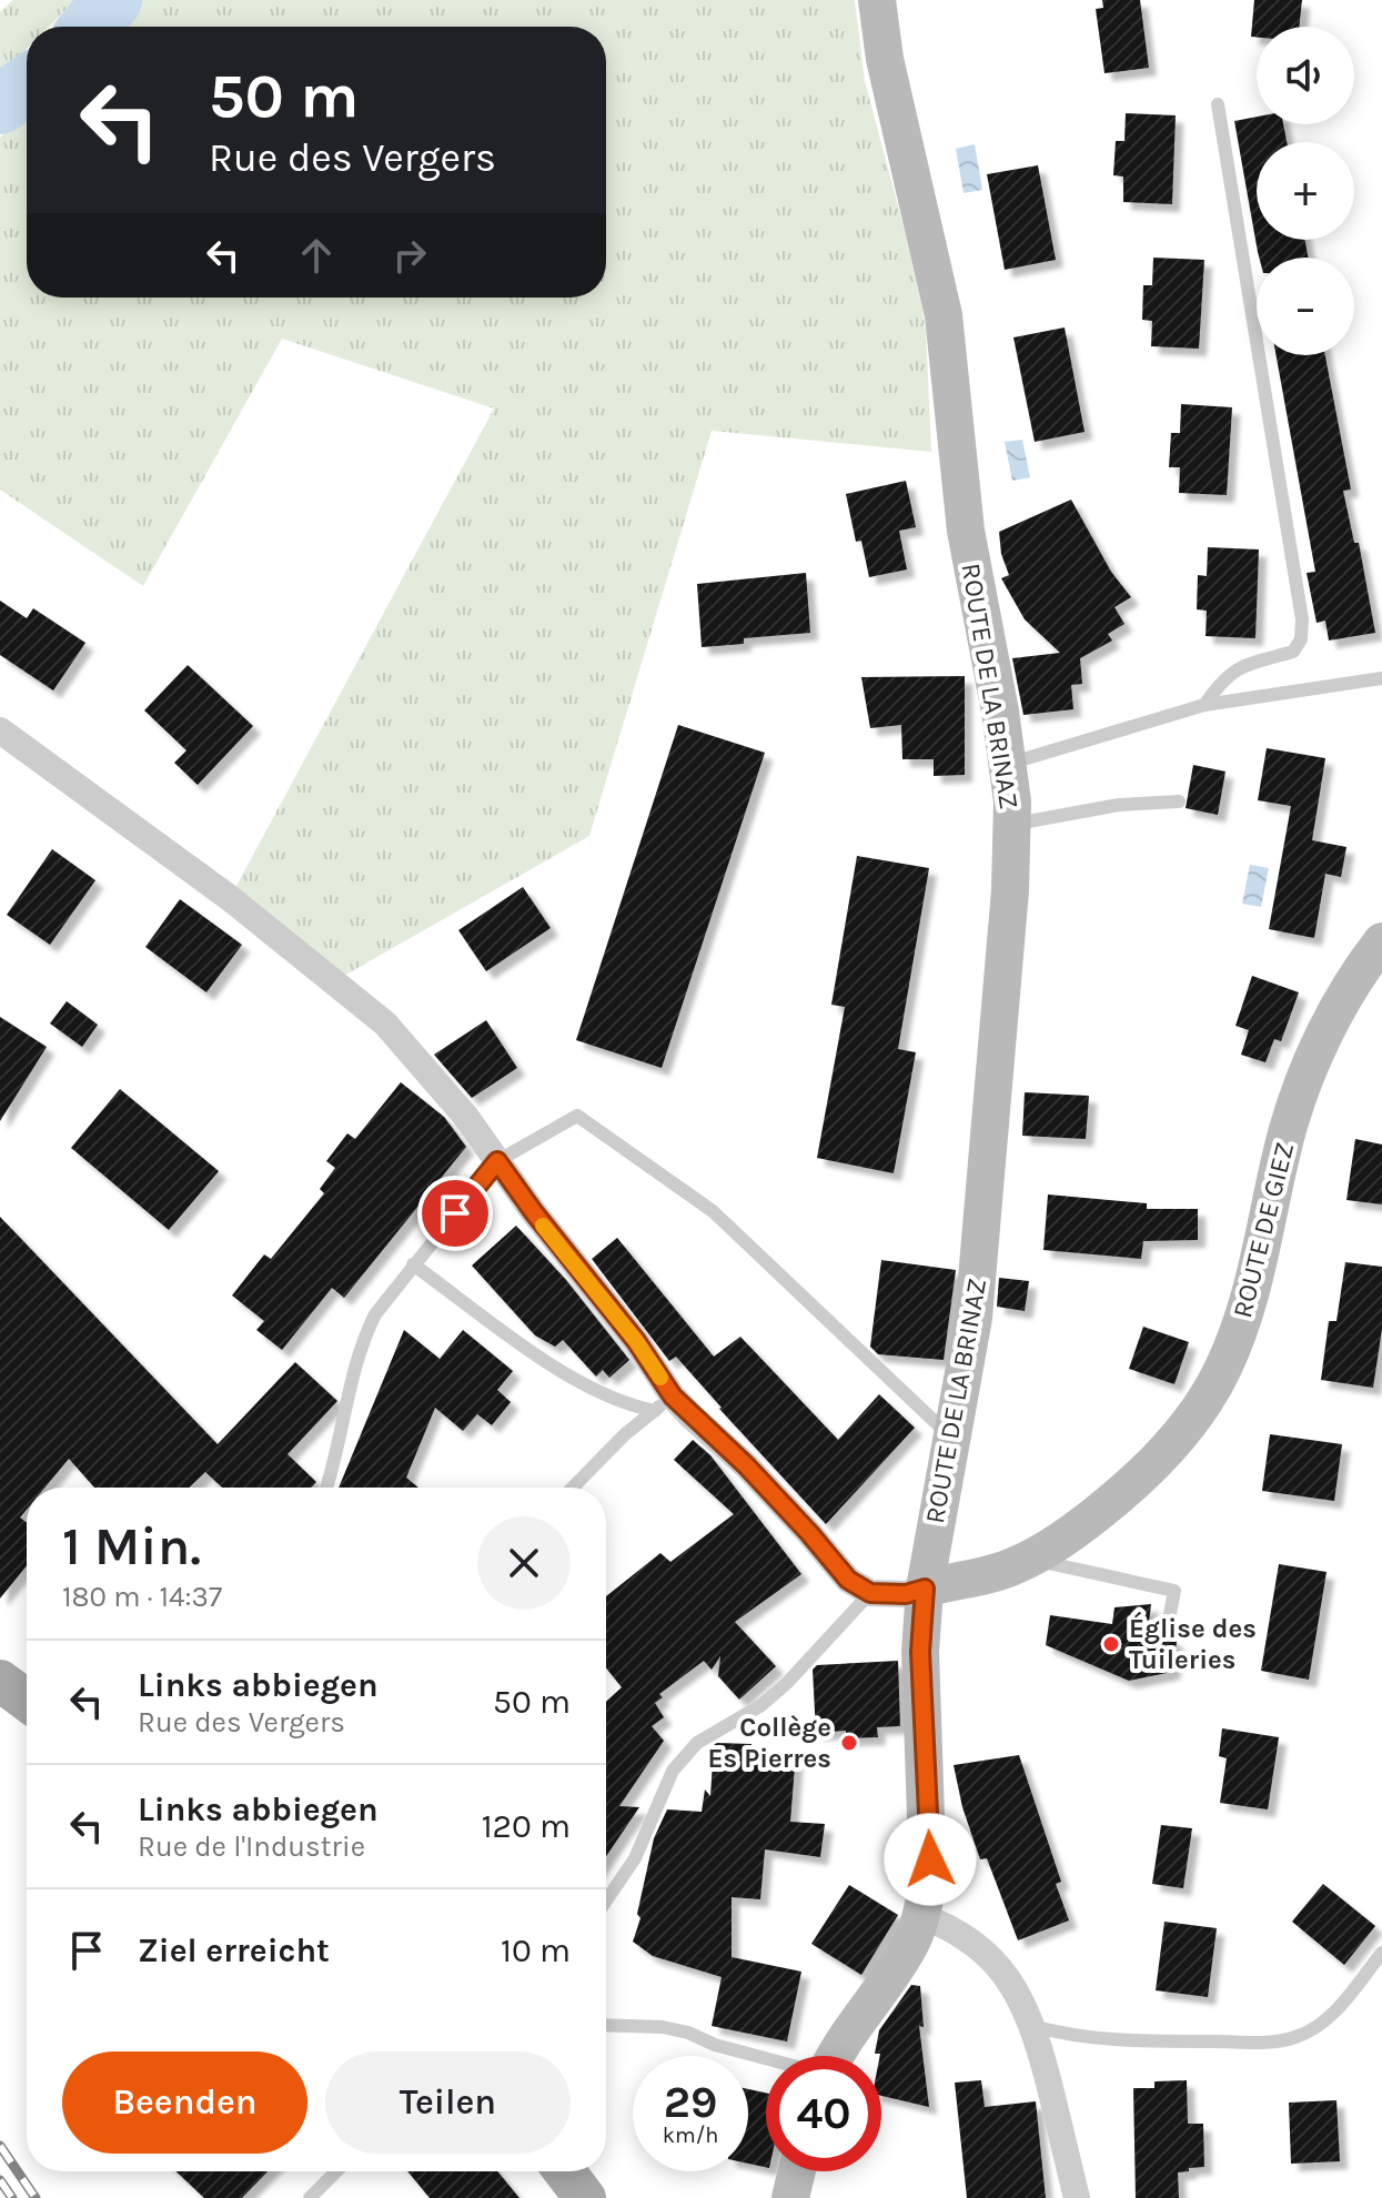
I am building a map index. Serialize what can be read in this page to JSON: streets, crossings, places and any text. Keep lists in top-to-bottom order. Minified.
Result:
{"streets":{"street":["ROUTE DE LA BRINAZ","ROUTE DE GIEZ"]},"crossings":[["ROUTE DE LA BRINAZ","ROUTE DE GIEZ"]],"places":["Église des Tuileries","Collège Es Pierres"],"page":{"map_buttons":["+","−"],"turn":["50 m","Rue des Vergers"],"heading":["1 Min.","180 m · 14:37"],"list":[{"name":"Links abbiegen","note":"Rue des Vergers","value":"50 m"},{"name":"Links abbiegen","note":"Rue de l'Industrie","value":"120 m"},{"name":"Ziel erreicht","value":"10 m"}],"buttons":["Beenden","Teilen"],"speed":"29 km/h","limit":"40"}}
